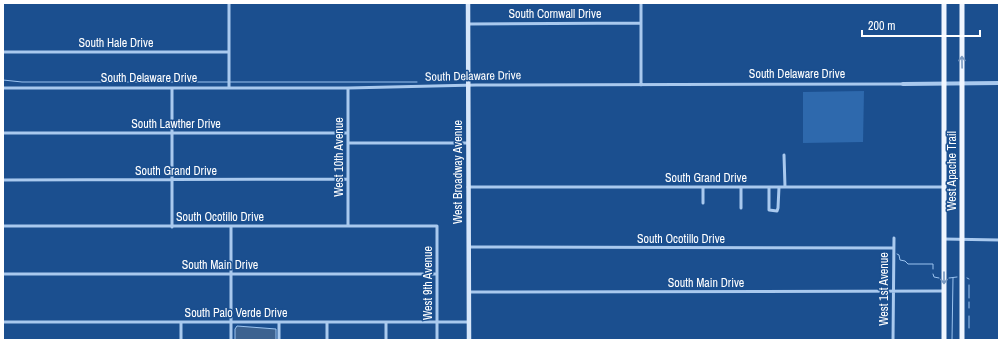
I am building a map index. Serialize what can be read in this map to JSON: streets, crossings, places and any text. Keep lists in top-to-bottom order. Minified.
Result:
{"streets":{"main road":["West Apache Trail","West Broadway Avenue"],"street":["South Cornwall Drive","South Hale Drive","South Delaware Drive","South Lawther Drive","West 10th Avenue","South Grand Drive","South Ocotillo Drive","South Main Drive","West 9th Avenue","West 1st Avenue","South Palo Verde Drive"]},"crossings":[["South Cornwall Drive","West Broadway Avenue"],["South Delaware Drive","West 10th Avenue"],["South Delaware Drive","West Apache Trail"],["South Delaware Drive","West Broadway Avenue"],["South Lawther Drive","West 10th Avenue"],["West 10th Avenue","South Grand Drive"],["West 10th Avenue","South Ocotillo Drive"],["South Grand Drive","West Apache Trail"],["South Grand Drive","West Broadway Avenue"],["West Apache Trail","South Main Drive"],["West Broadway Avenue","South Ocotillo Drive"],["West Broadway Avenue","South Main Drive"],["West Broadway Avenue","South Palo Verde Drive"],["South Ocotillo Drive","West 9th Avenue"],["South Ocotillo Drive","West 1st Avenue"],["South Main Drive","West 9th Avenue"],["South Main Drive","West 1st Avenue"],["West 9th Avenue","South Palo Verde Drive"]],"scale_bar":"200 m"}
